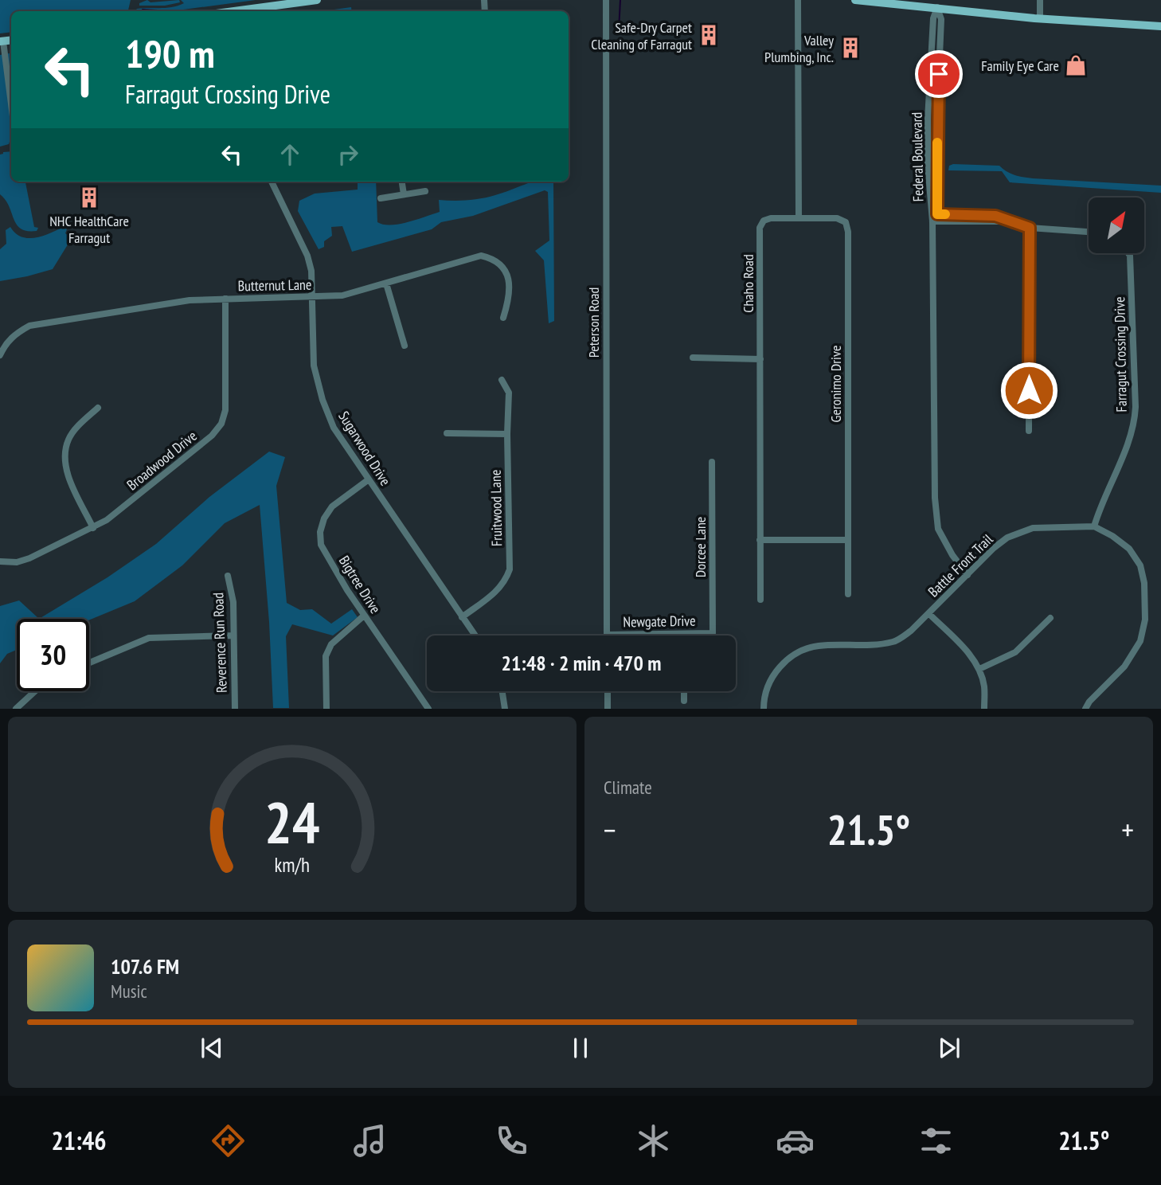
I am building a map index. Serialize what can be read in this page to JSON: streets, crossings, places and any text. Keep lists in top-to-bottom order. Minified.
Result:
{"streets":{"street":["Federal Boulevard","Chaho Road","Butternut Lane","Peterson Road","Farragut Crossing Drive","Geronimo Drive","Sugarwood Drive","Broadwood Drive","Fruitwood Lane","Dorcee Lane","Battle Front Trail","Bigtree Drive","Newgate Drive","Reverence Run Road"]},"crossings":[["Federal Boulevard","Battle Front Trail"],["Chaho Road","Geronimo Drive"],["Butternut Lane","Sugarwood Drive"],["Butternut Lane","Broadwood Drive"],["Peterson Road","Newgate Drive"],["Farragut Crossing Drive","Battle Front Trail"],["Sugarwood Drive","Fruitwood Lane"],["Sugarwood Drive","Bigtree Drive"],["Dorcee Lane","Newgate Drive"]],"places":{"building":["Safe-Dry Carpet Cleaning of Farragut","Valley Plumbing, Inc.","NHC HealthCare Farragut"],"shop":["Family Eye Care"]},"north":"top right","page":{"turn":["190 m","Farragut Crossing Drive"],"limit":"30","trip":"21:48 · 2 min · 470 m","tile":"Climate","heat":["−","21.5°","+"],"song":["107.6 FM","Music"],"tabs":["21:46","21.5°"],"gauge":["24","km/h"]}}
